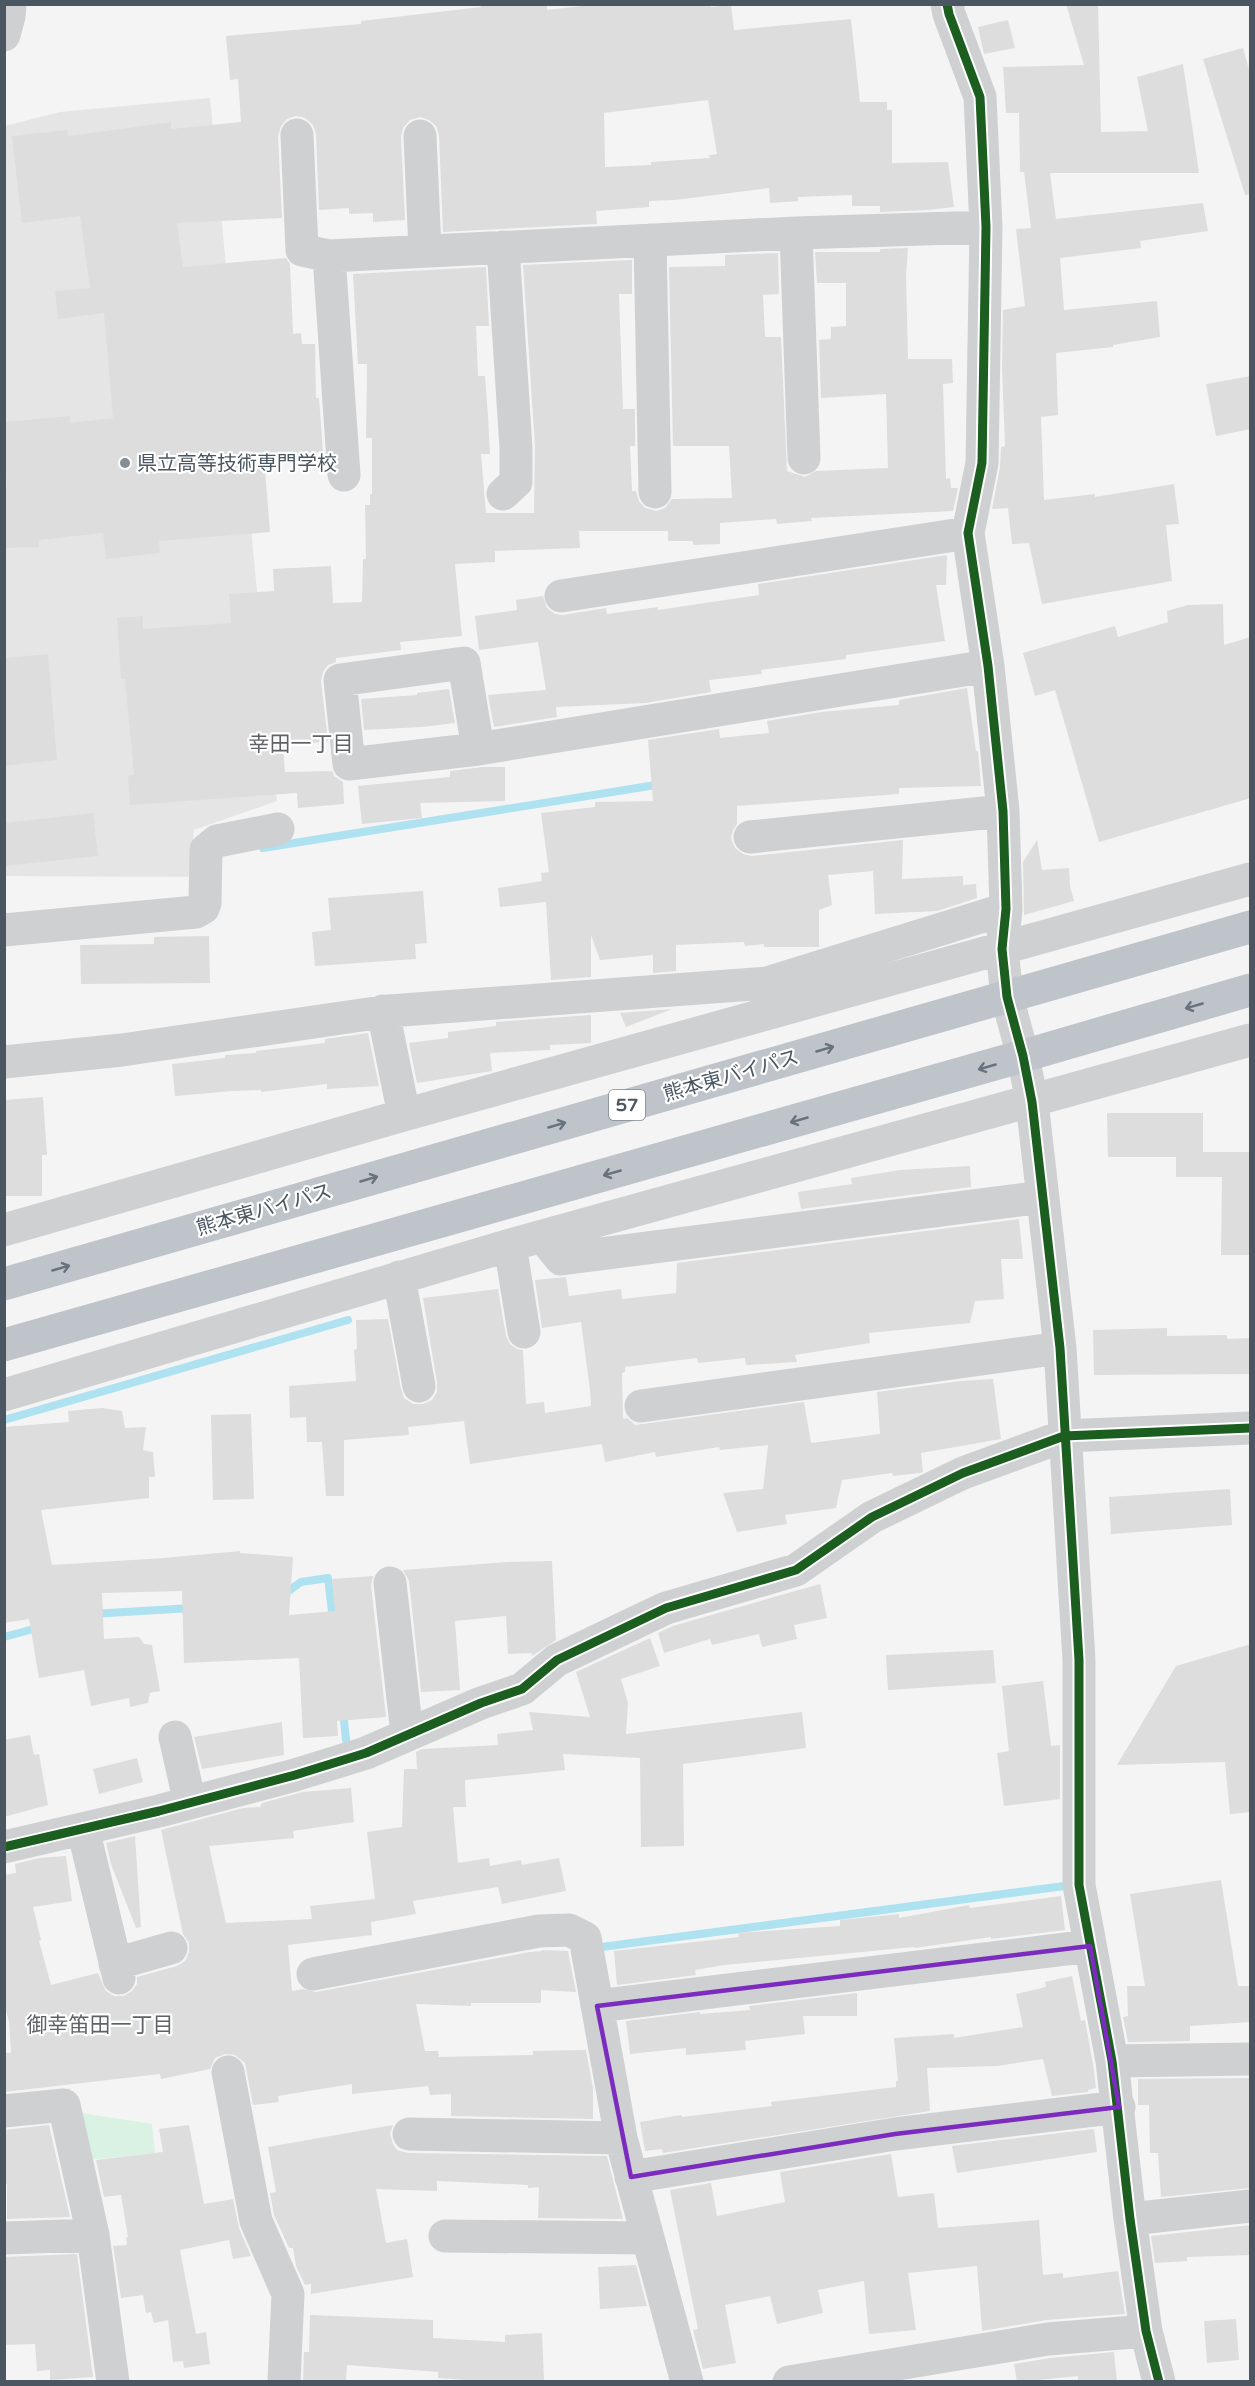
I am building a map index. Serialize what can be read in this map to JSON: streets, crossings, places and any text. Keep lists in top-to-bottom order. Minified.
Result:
{"streets":{"highway":["熊本東バイパス","57"]},"districts":["幸田一丁目","御幸笛田一丁目"],"places":["県立高等技術専門学校"]}
